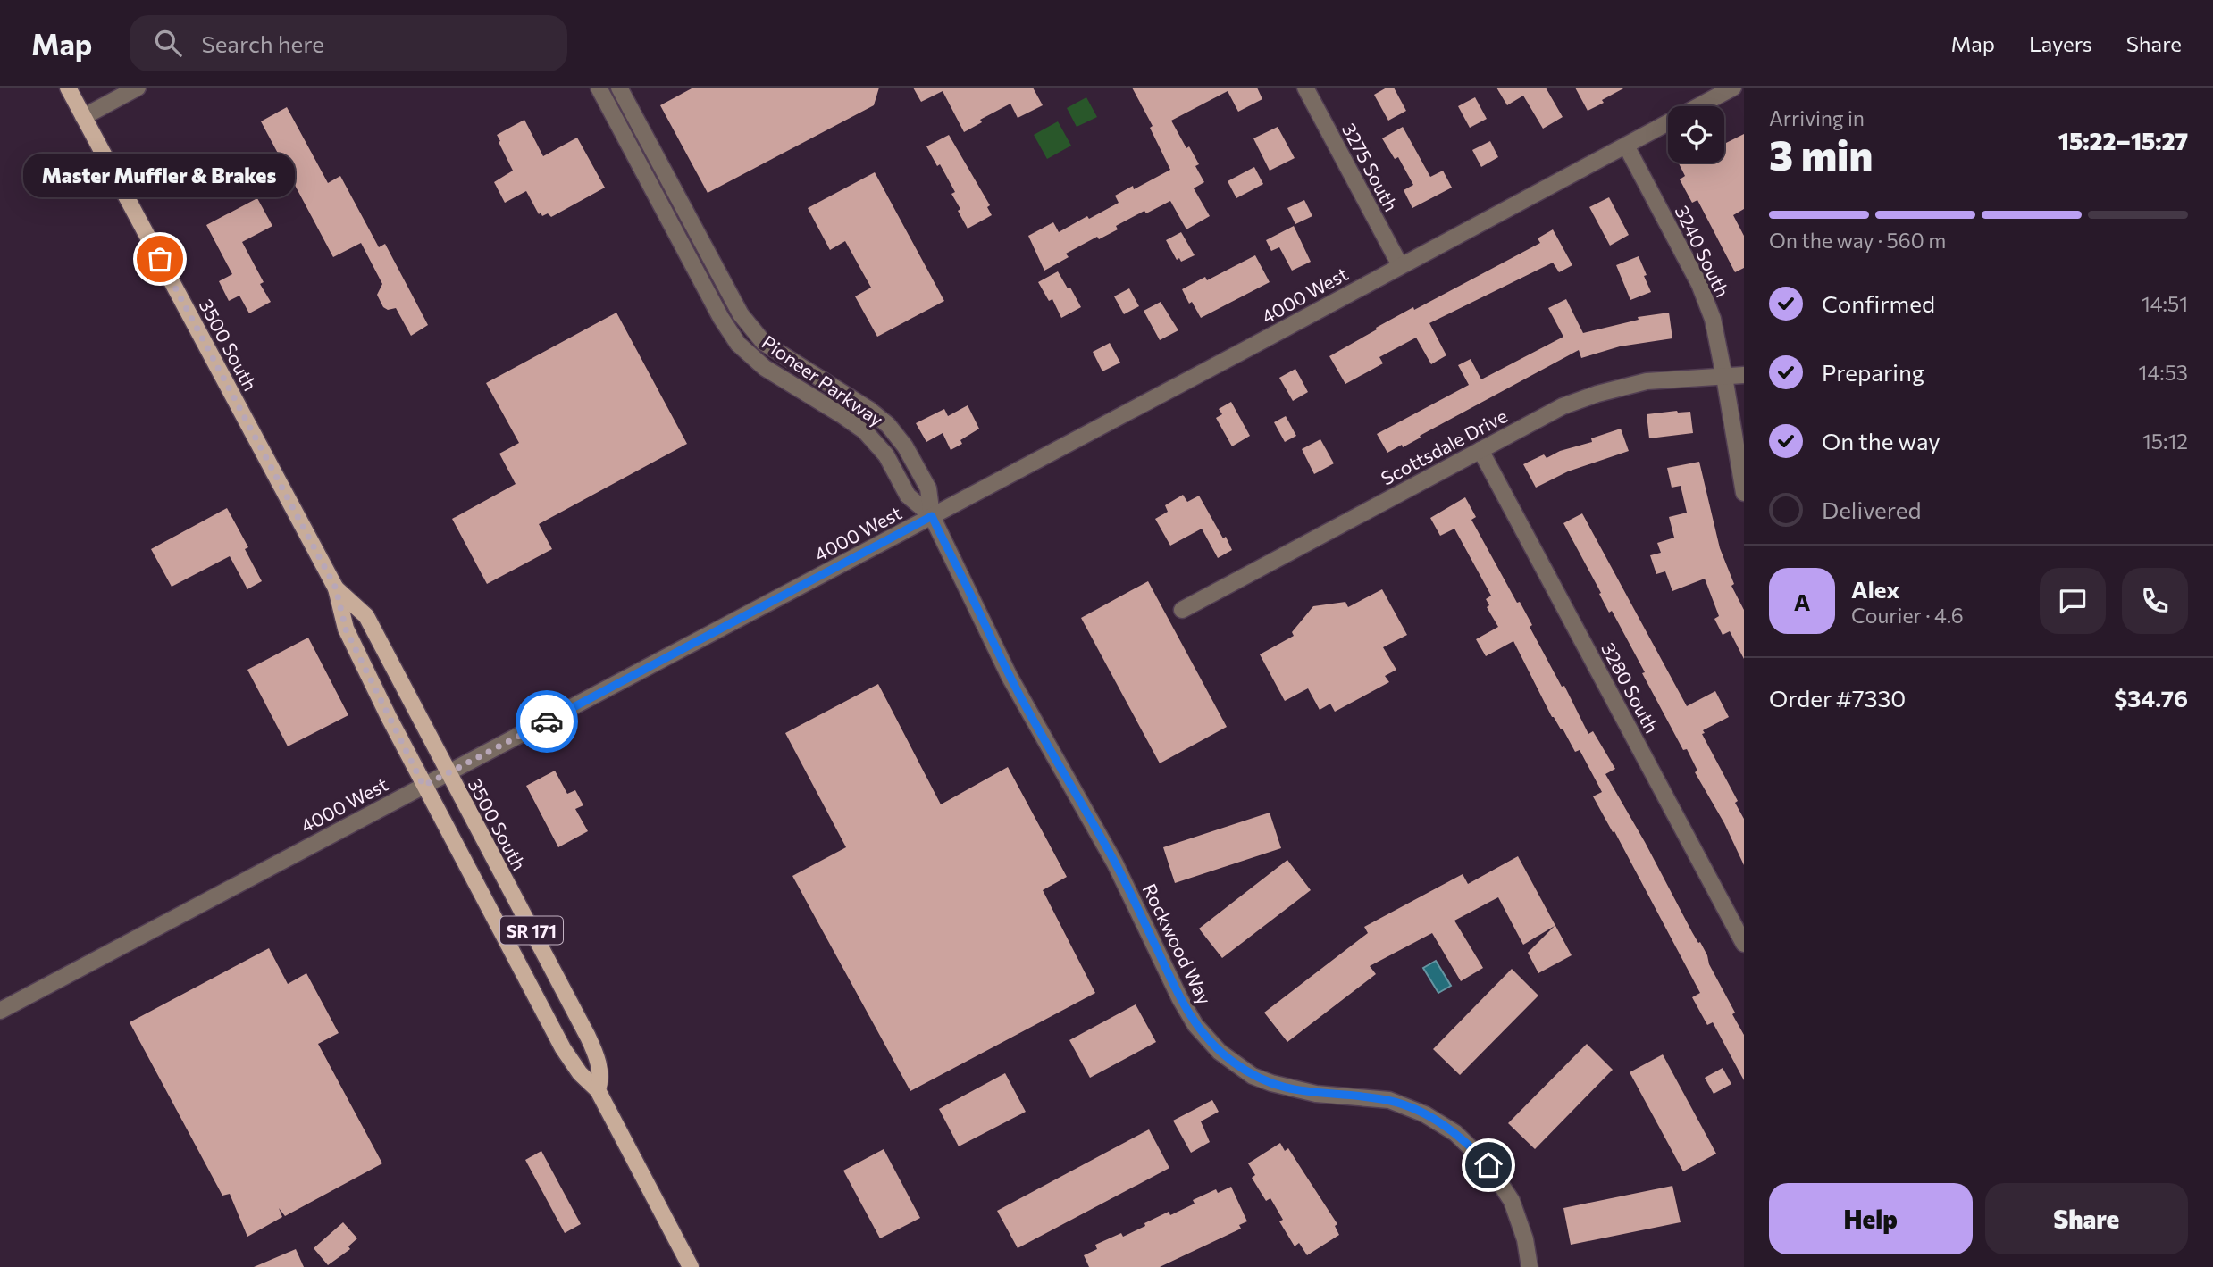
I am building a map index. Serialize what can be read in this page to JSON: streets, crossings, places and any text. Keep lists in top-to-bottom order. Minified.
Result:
{"streets":{"main road":["3500 South","SR 171"],"street":["3275 South","3240 South","4000 West","Pioneer Parkway","Scottsdale Drive","3280 South","Rockwood Way"]},"crossings":[["3275 South","4000 West"],["3240 South","4000 West"],["3240 South","Scottsdale Drive"],["4000 West","3500 South"],["4000 West","Pioneer Parkway"],["4000 West","Rockwood Way"],["Pioneer Parkway","Rockwood Way"],["Scottsdale Drive","3280 South"]],"places":["Master Muffler & Brakes"],"page":{"header":"Map","search":"Search here","nav":["Map","Layers","Share"],"heading":["3 min","Arriving in","15:22–15:27"],"panel":["Alex","Courier · 4.6","Order #7330","$34.76"],"bubble":"Master Muffler & Brakes","bar":"On the way · 560 m","list":[["Confirmed","14:51"],["Preparing","14:53"],["On the way","15:12"],"Delivered"],"round":"A","buttons":["Help","Share"]}}
